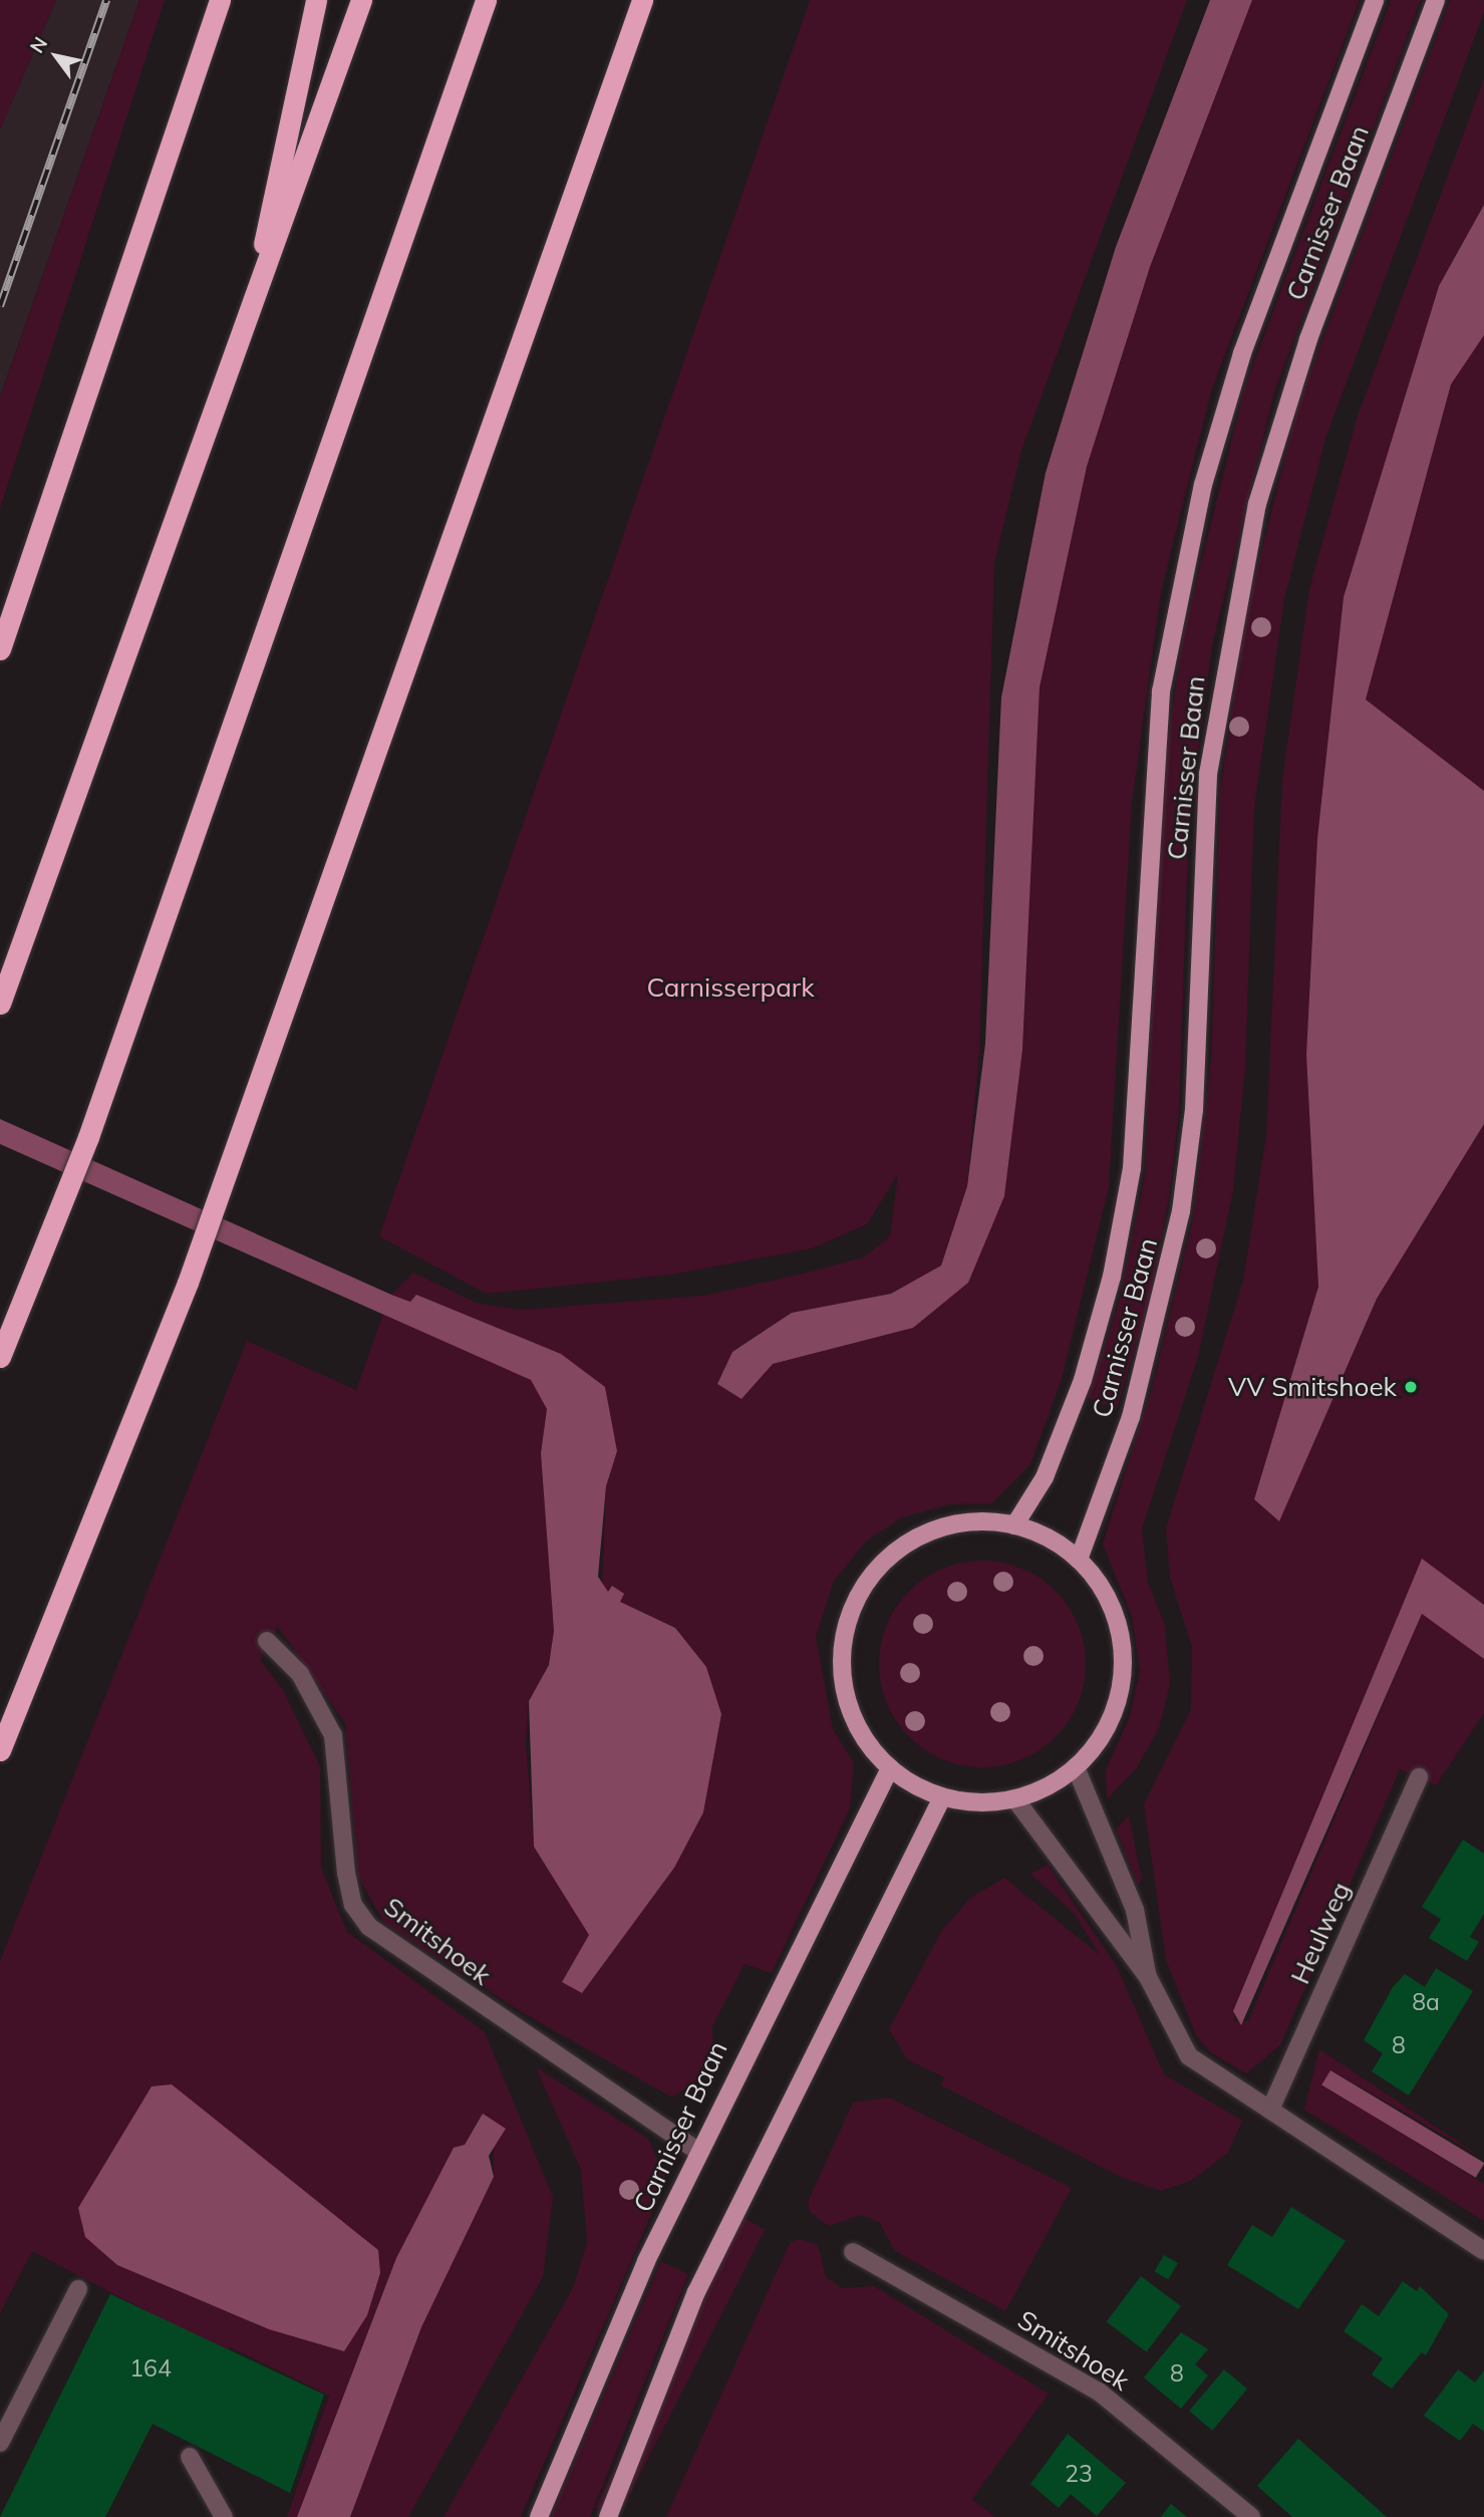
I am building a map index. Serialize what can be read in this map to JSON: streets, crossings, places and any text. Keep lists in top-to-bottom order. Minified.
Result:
{"streets":{"main road":["Carnisser Baan"],"street":["Heulweg","Smitshoek"]},"crossings":[["Carnisser Baan","Smitshoek"]],"parks":["Carnisserpark"],"places":["VV Smitshoek"],"house_numbers":["8a","8","164","8","23"],"north":"top left"}
